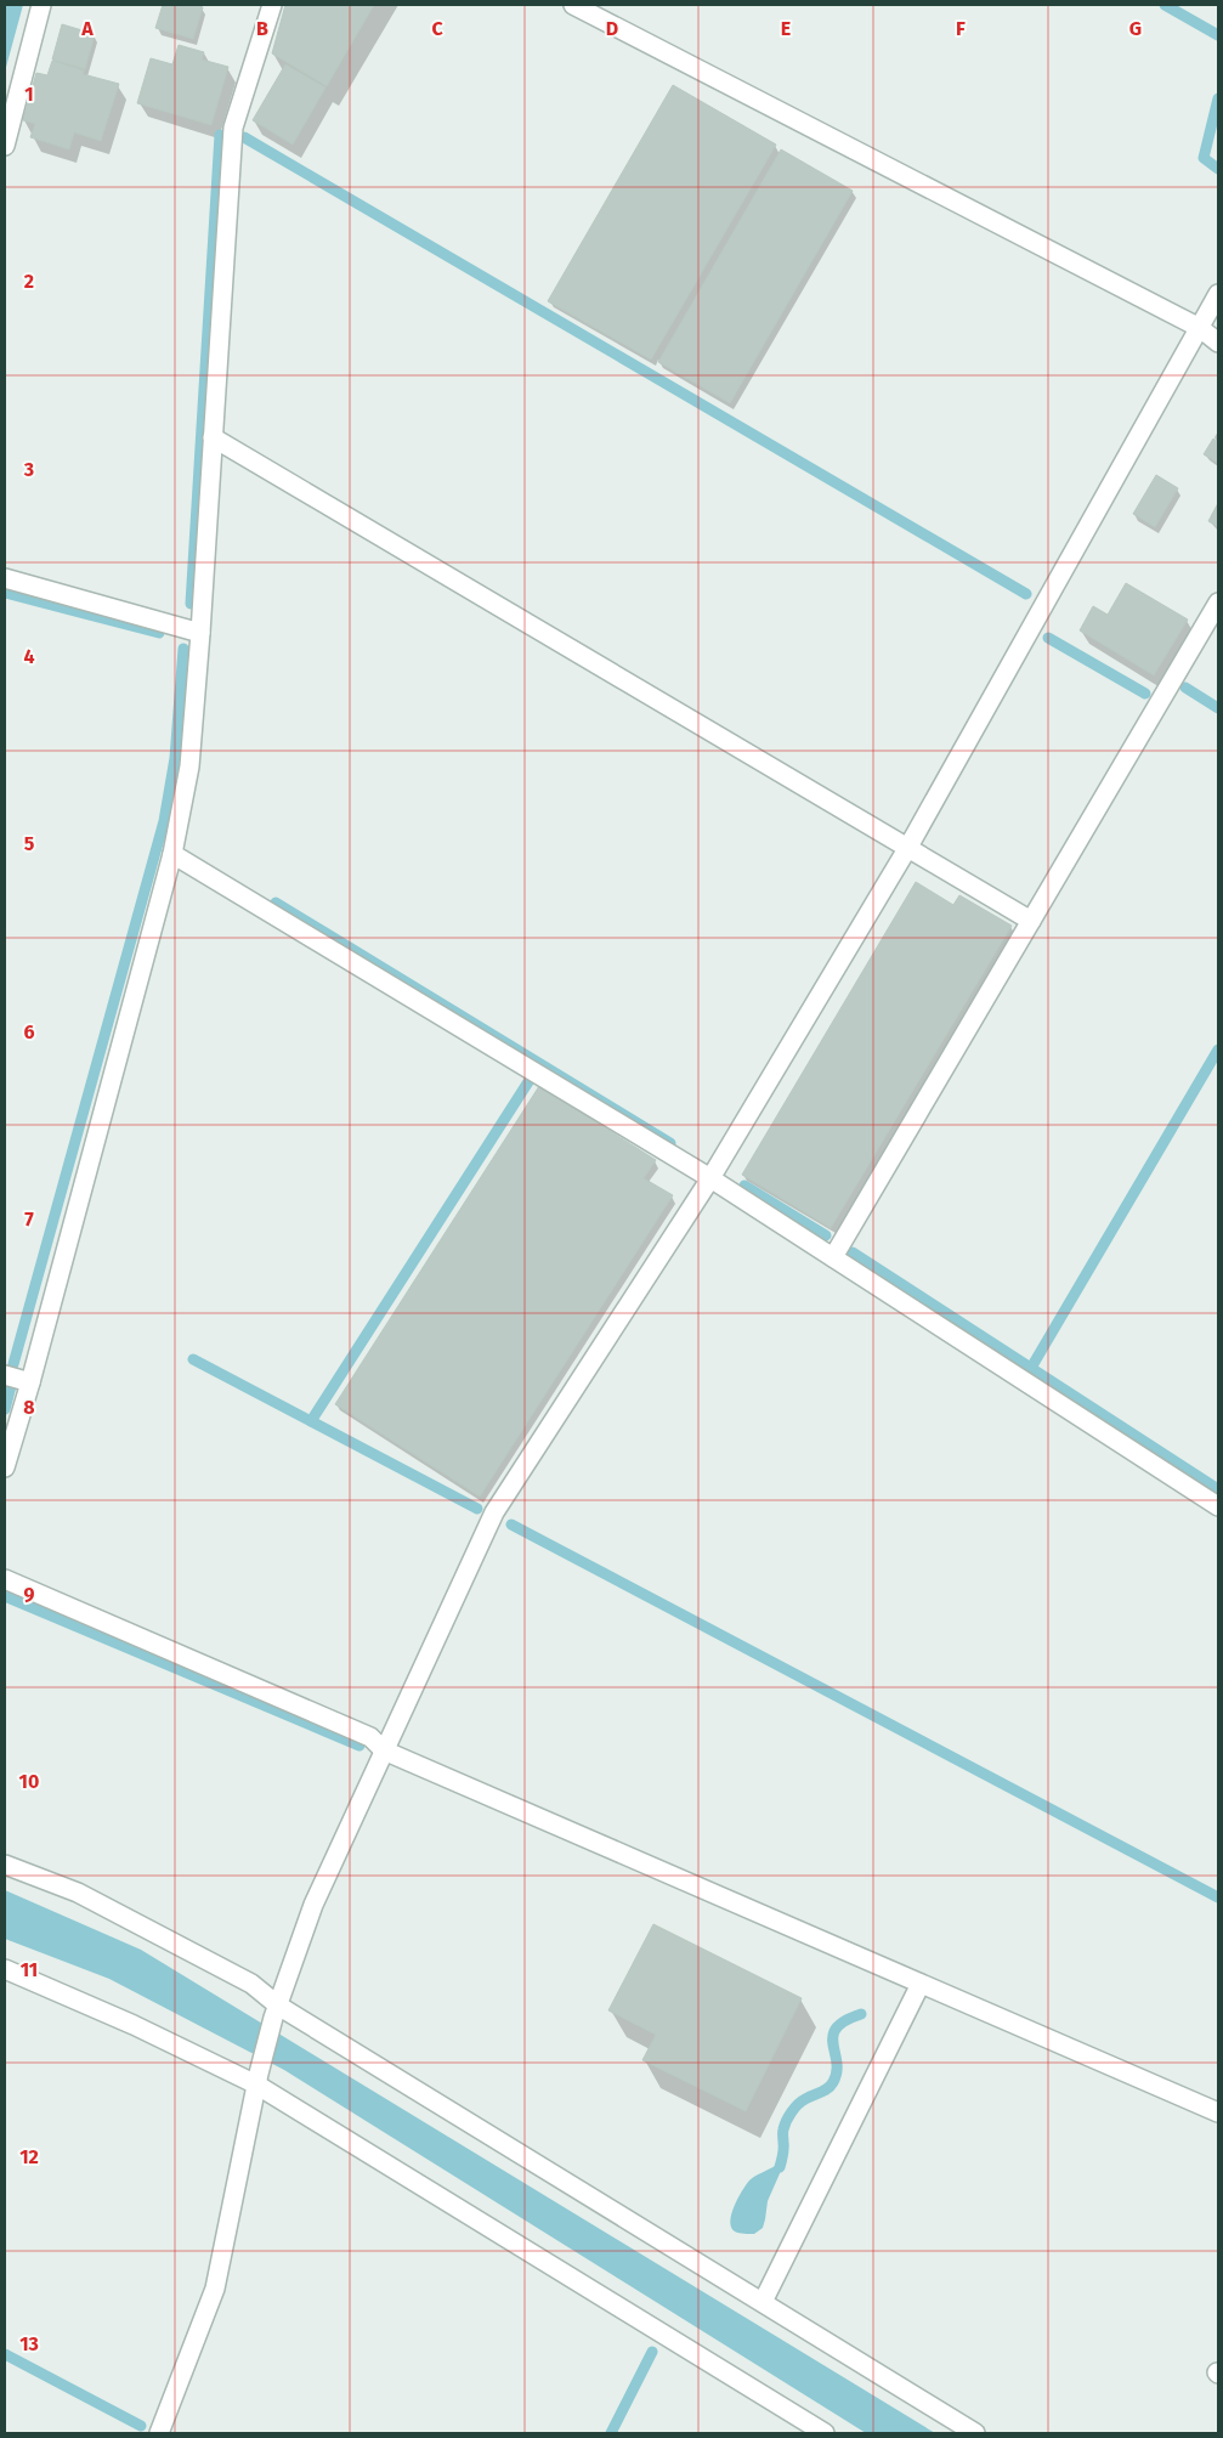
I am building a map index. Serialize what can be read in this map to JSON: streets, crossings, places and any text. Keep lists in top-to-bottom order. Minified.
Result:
{"grid":{"columns":["A","B","C","D","E","F","G"],"rows":["1","2","3","4","5","6","7","8","9","10","11","12","13"]}}
